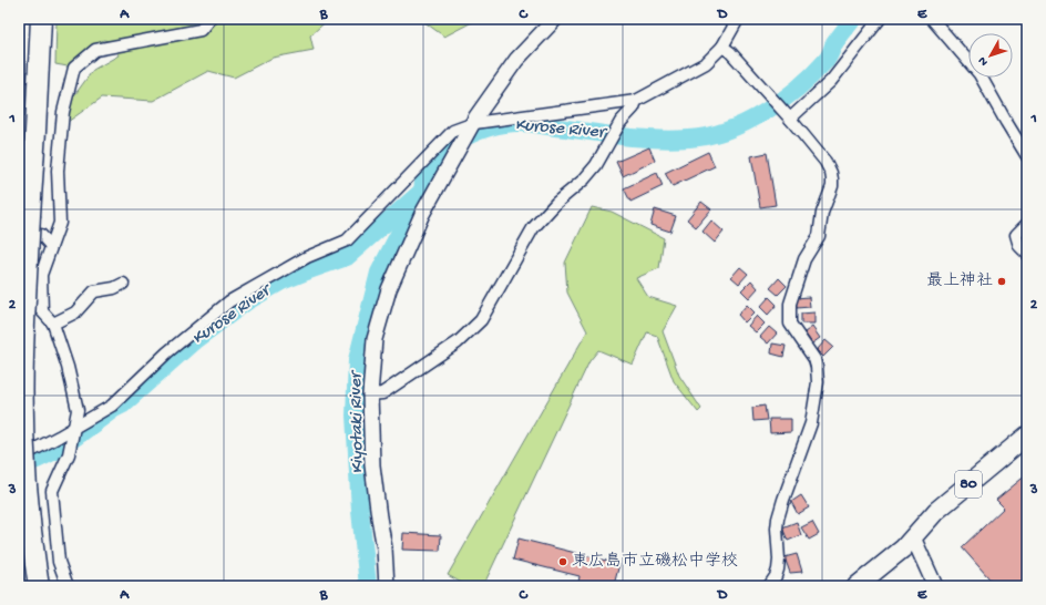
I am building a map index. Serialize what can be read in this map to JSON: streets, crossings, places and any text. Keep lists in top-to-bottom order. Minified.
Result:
{"streets":{"main road":["80"]},"water":["Kurose River","Kiyotaki River"],"places":["最上神社","東広島市立磯松中学校"],"north":"bottom left","grid":{"columns":["A","B","C","D","E"],"rows":["1","2","3"]}}
